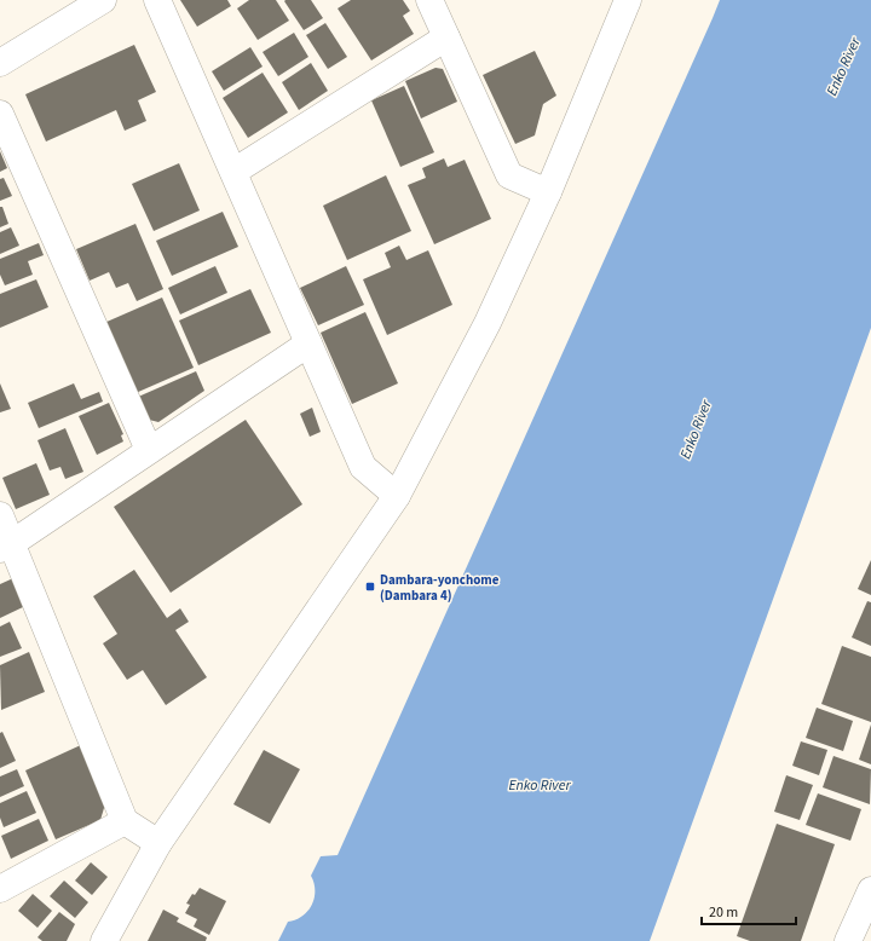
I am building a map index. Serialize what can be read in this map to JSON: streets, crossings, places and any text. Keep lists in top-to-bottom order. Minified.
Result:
{"water":["Enko River"],"places":{"transit":["Dambara-yonchome (Dambara 4)"]},"scale_bar":"20 m"}
